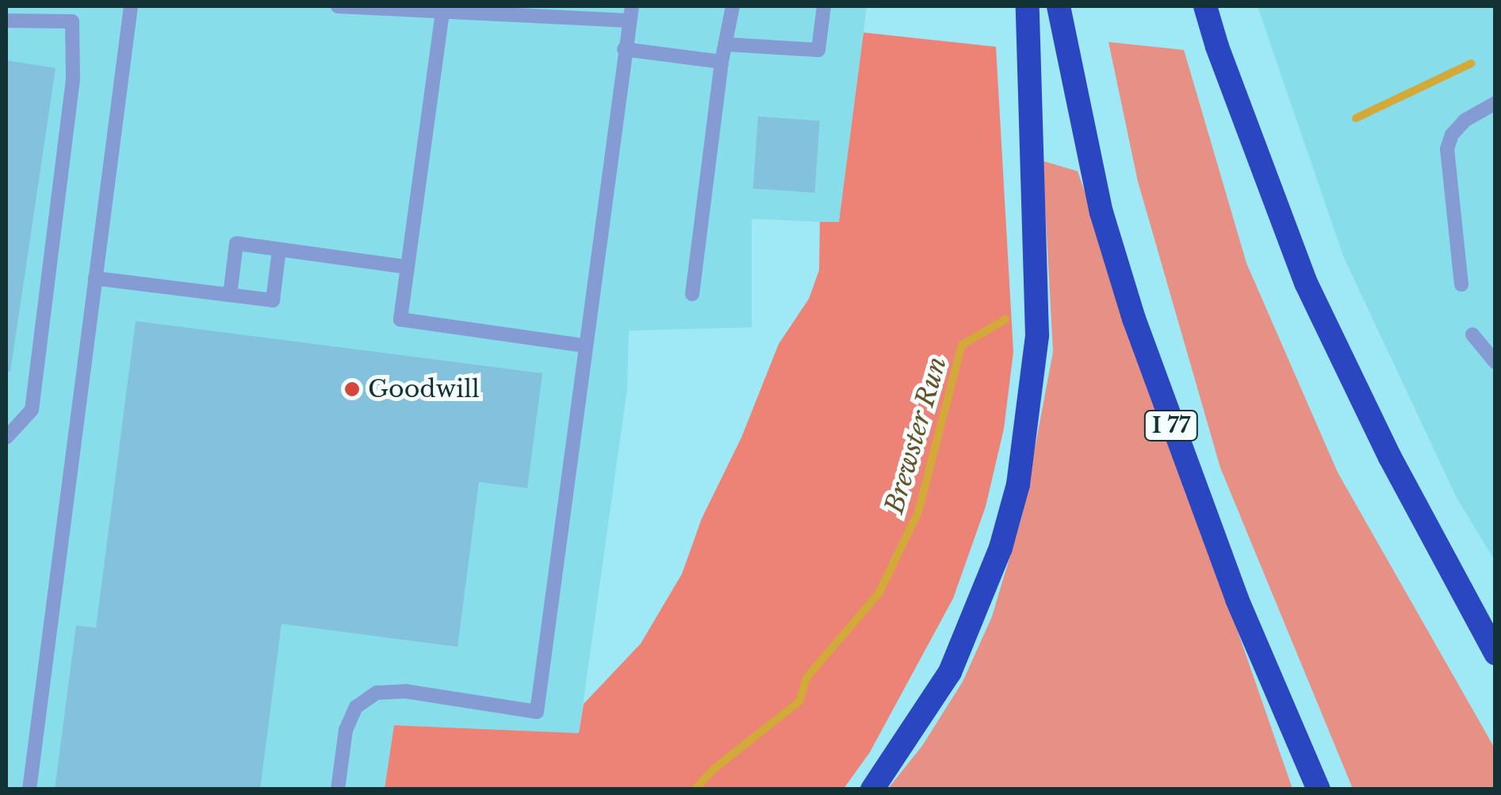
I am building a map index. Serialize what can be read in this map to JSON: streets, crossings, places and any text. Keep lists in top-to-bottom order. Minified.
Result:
{"streets":{"highway":["I 77"]},"water":["Brewster Run"],"places":["Goodwill"]}
